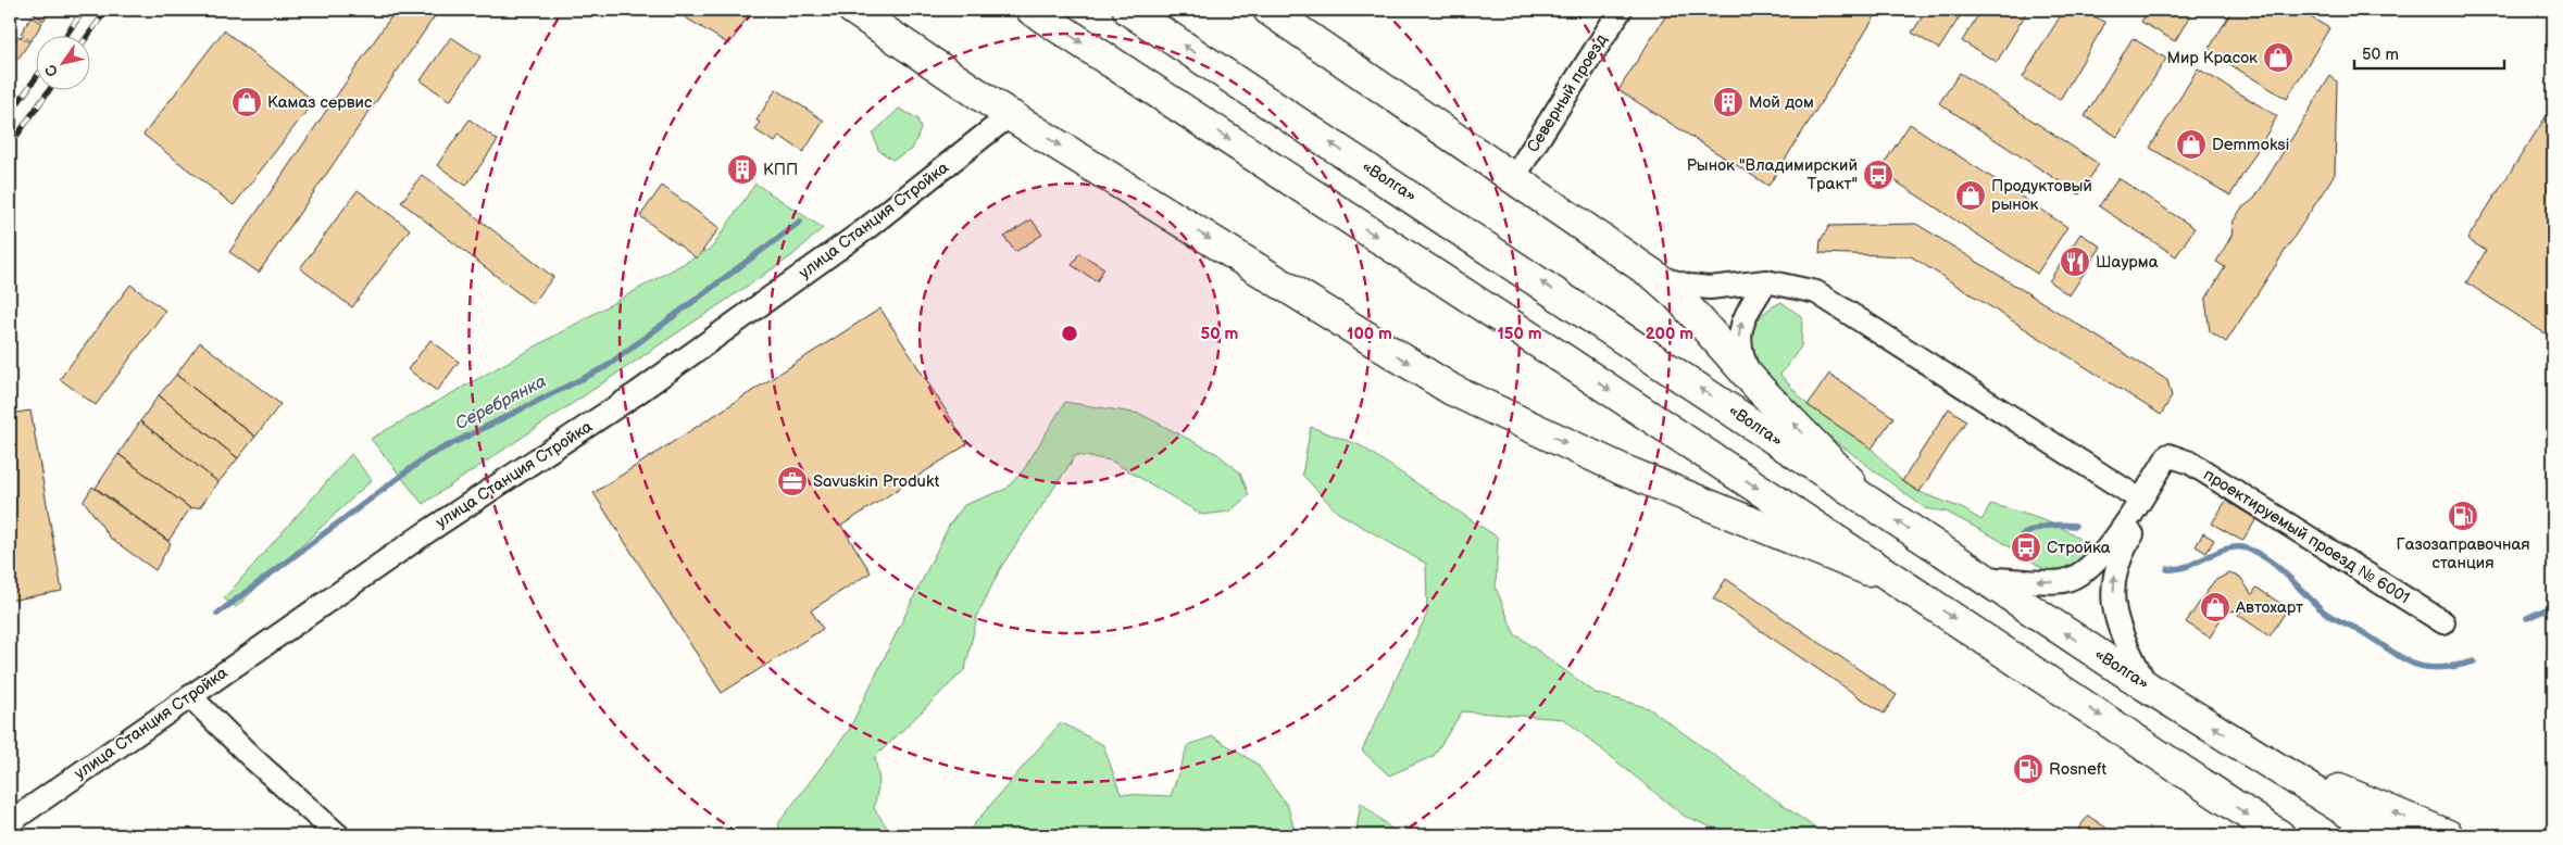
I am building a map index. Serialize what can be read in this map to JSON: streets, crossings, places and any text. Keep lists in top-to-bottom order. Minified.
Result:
{"streets":{"main road":["«Волга»"],"street":["Северный проезд","улица Станция Стройка","проектируемый проезд № 6001"]},"water":["Серебрянка"],"places":{"shop":["Мир Красок","Камаз сервис","Demmoksi","Продуктовый рынок","Автохарт"],"building":["Мой дом","КПП"],"bus stop":["Рынок \"Владимирский Тракт\"","Стройка"],"restaurant":["Шаурма"],"office":["Savuskin Produkt"],"fuel station":["Газозаправочная станция","Rosneft"]},"scale_bar":"50 m","north":"bottom left","rings":["50 m","100 m","150 m","200 m"]}
